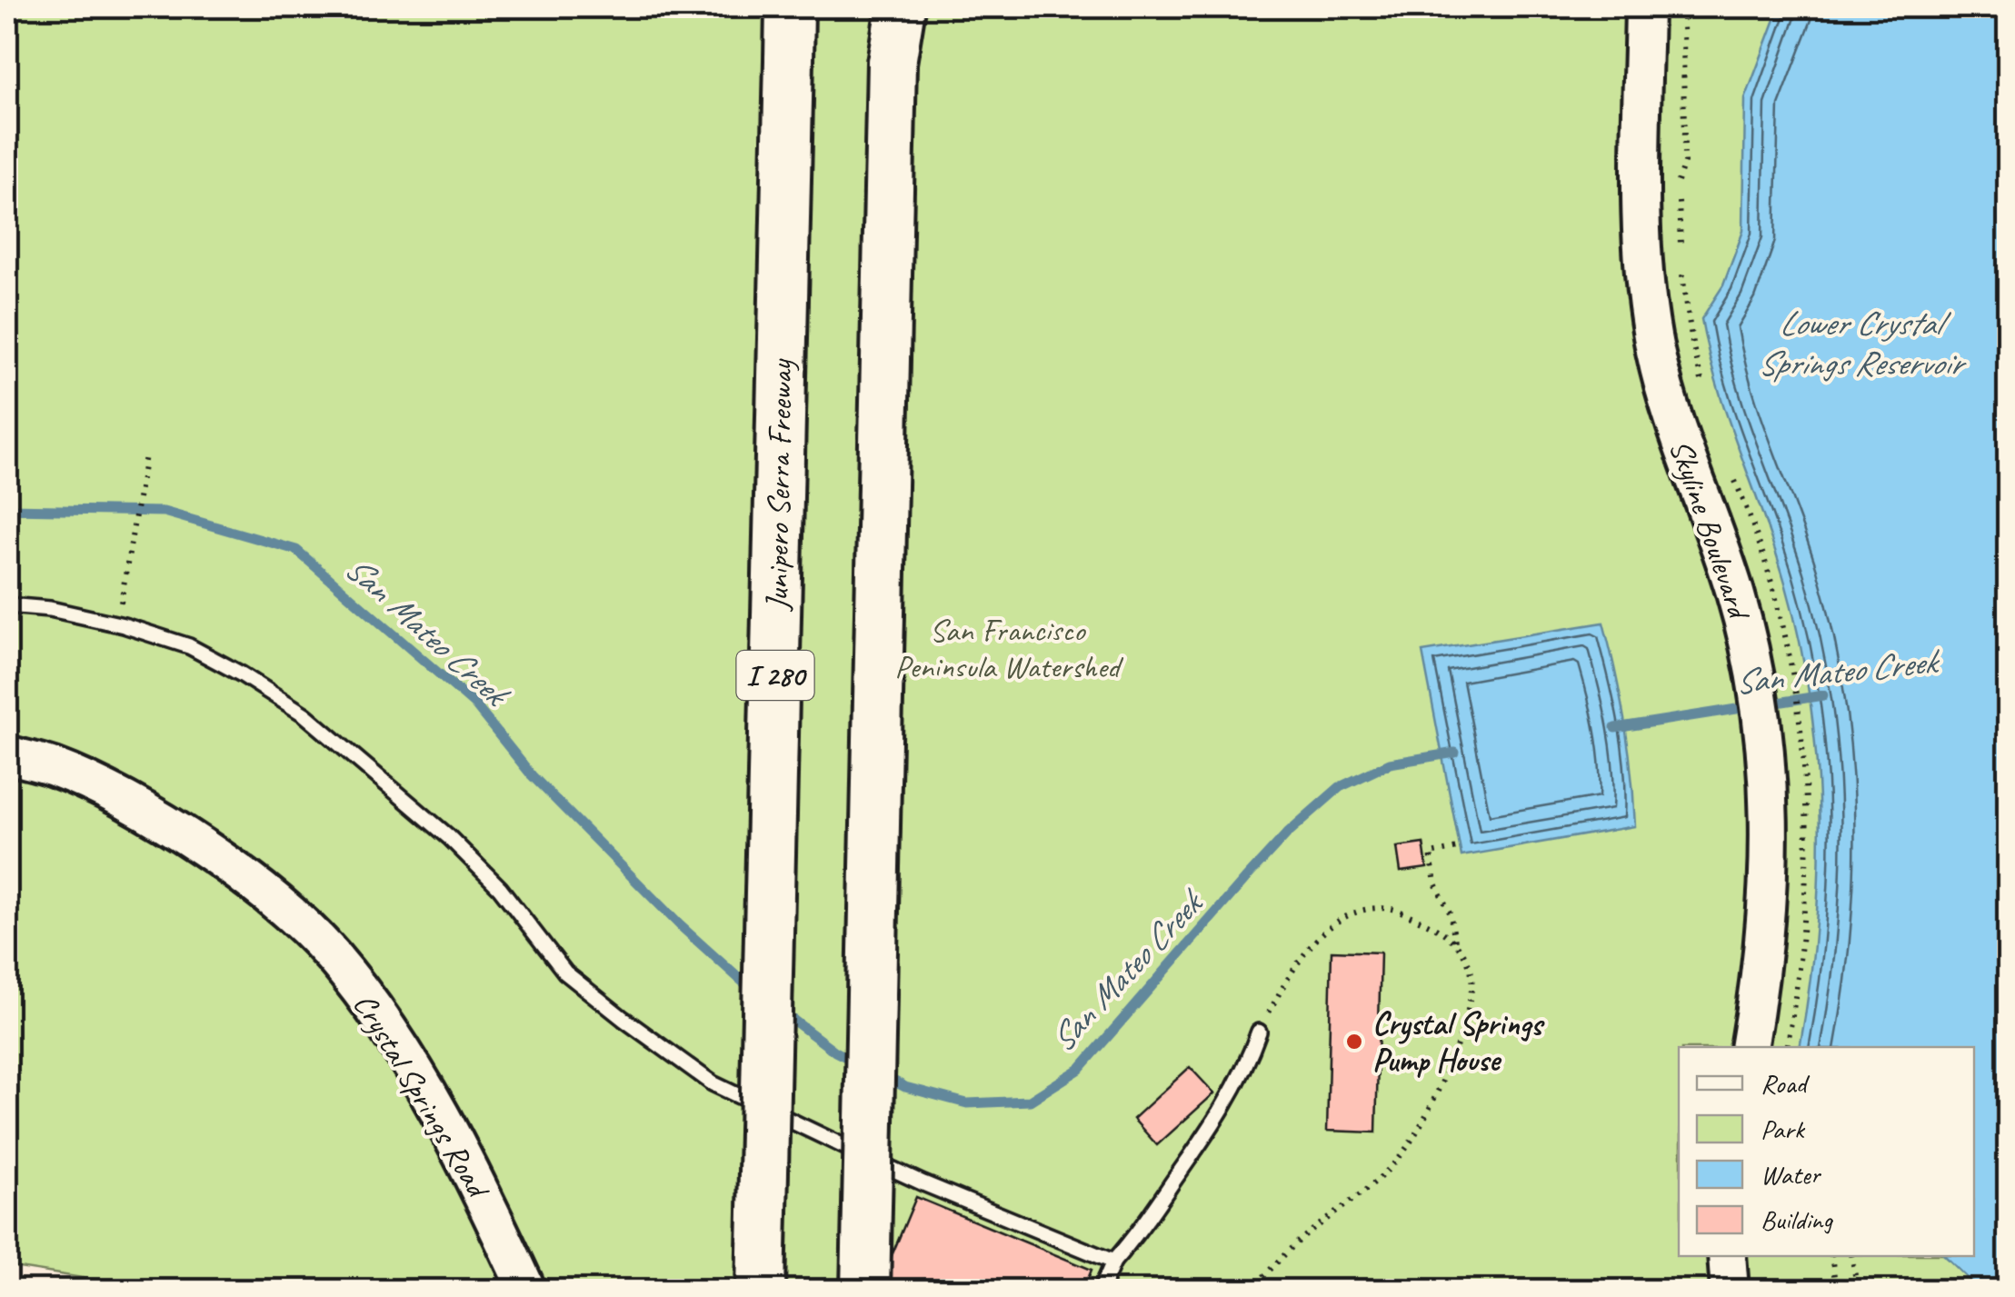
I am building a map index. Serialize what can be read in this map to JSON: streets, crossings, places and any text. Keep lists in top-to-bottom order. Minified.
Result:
{"streets":{"highway":["Junipero Serra Freeway","I 280"],"street":["Skyline Boulevard","Crystal Springs Road"]},"water":["Lower Crystal Springs Reservoir","San Mateo Creek"],"parks":["San Francisco Peninsula Watershed"],"places":["Crystal Springs Pump House"],"legend":["Road","Park","Water","Building"]}
